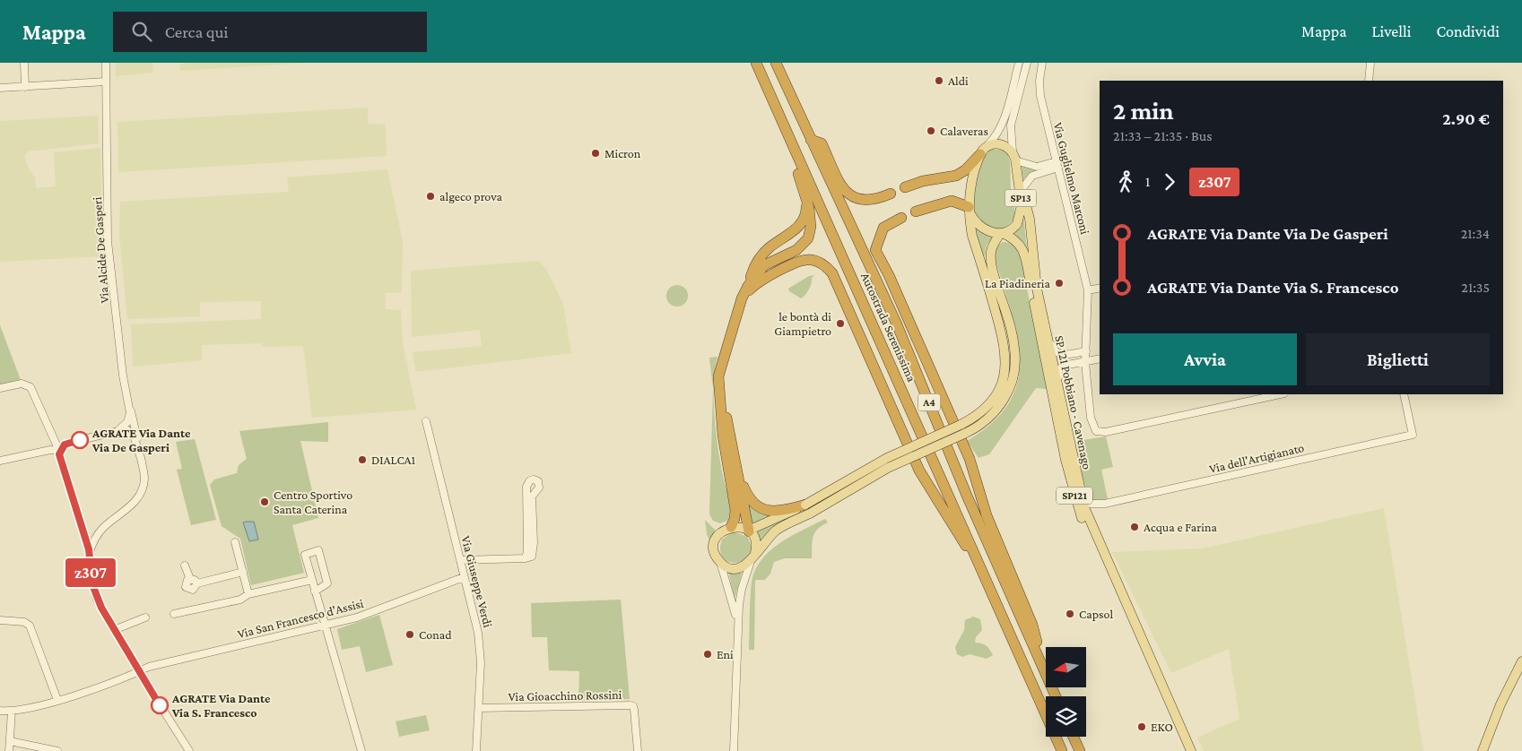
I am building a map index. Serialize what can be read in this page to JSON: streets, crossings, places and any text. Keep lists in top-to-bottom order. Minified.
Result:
{"streets":{"highway":["Autostrada Serenissima","A4"],"main road":["SP13","SP 121 Pobbiano - Cavenago","SP121"],"street":["Via Guglielmo Marconi","Via Alcide De Gasperi","Via dell'Artigianato","Via Giuseppe Verdi","Via San Francesco d'Assisi","Via Gioacchino Rossini"]},"crossings":[["SP13","SP 121 Pobbiano - Cavenago"],["Via Giuseppe Verdi","Via San Francesco d'Assisi"],["Via Giuseppe Verdi","Via Gioacchino Rossini"]],"places":["Aldi","Calaveras","Micron","algeco prova","La Piadineria","le bontà di Giampietro","AGRATE Via Dante Via De Gasperi","DIALCA1","Centro Sportivo Santa Caterina","Acqua e Farina","Capsol","Conad","Eni","AGRATE Via Dante Via S. Francesco","EKO"],"lines":["bus line z307"],"north":"left","page":{"header":"Mappa","search":"Cerca qui","nav":["Mappa","Livelli","Condividi"],"on_map":"z307","heading":["2 min","21:33 – 21:35 · Bus","2.90 €"],"legs":["1","z307"],"list":[{"name":"AGRATE Via Dante Via De Gasperi","value":"21:34"},{"name":"AGRATE Via Dante Via S. Francesco","value":"21:35"}],"buttons":["Avvia","Biglietti"]}}
